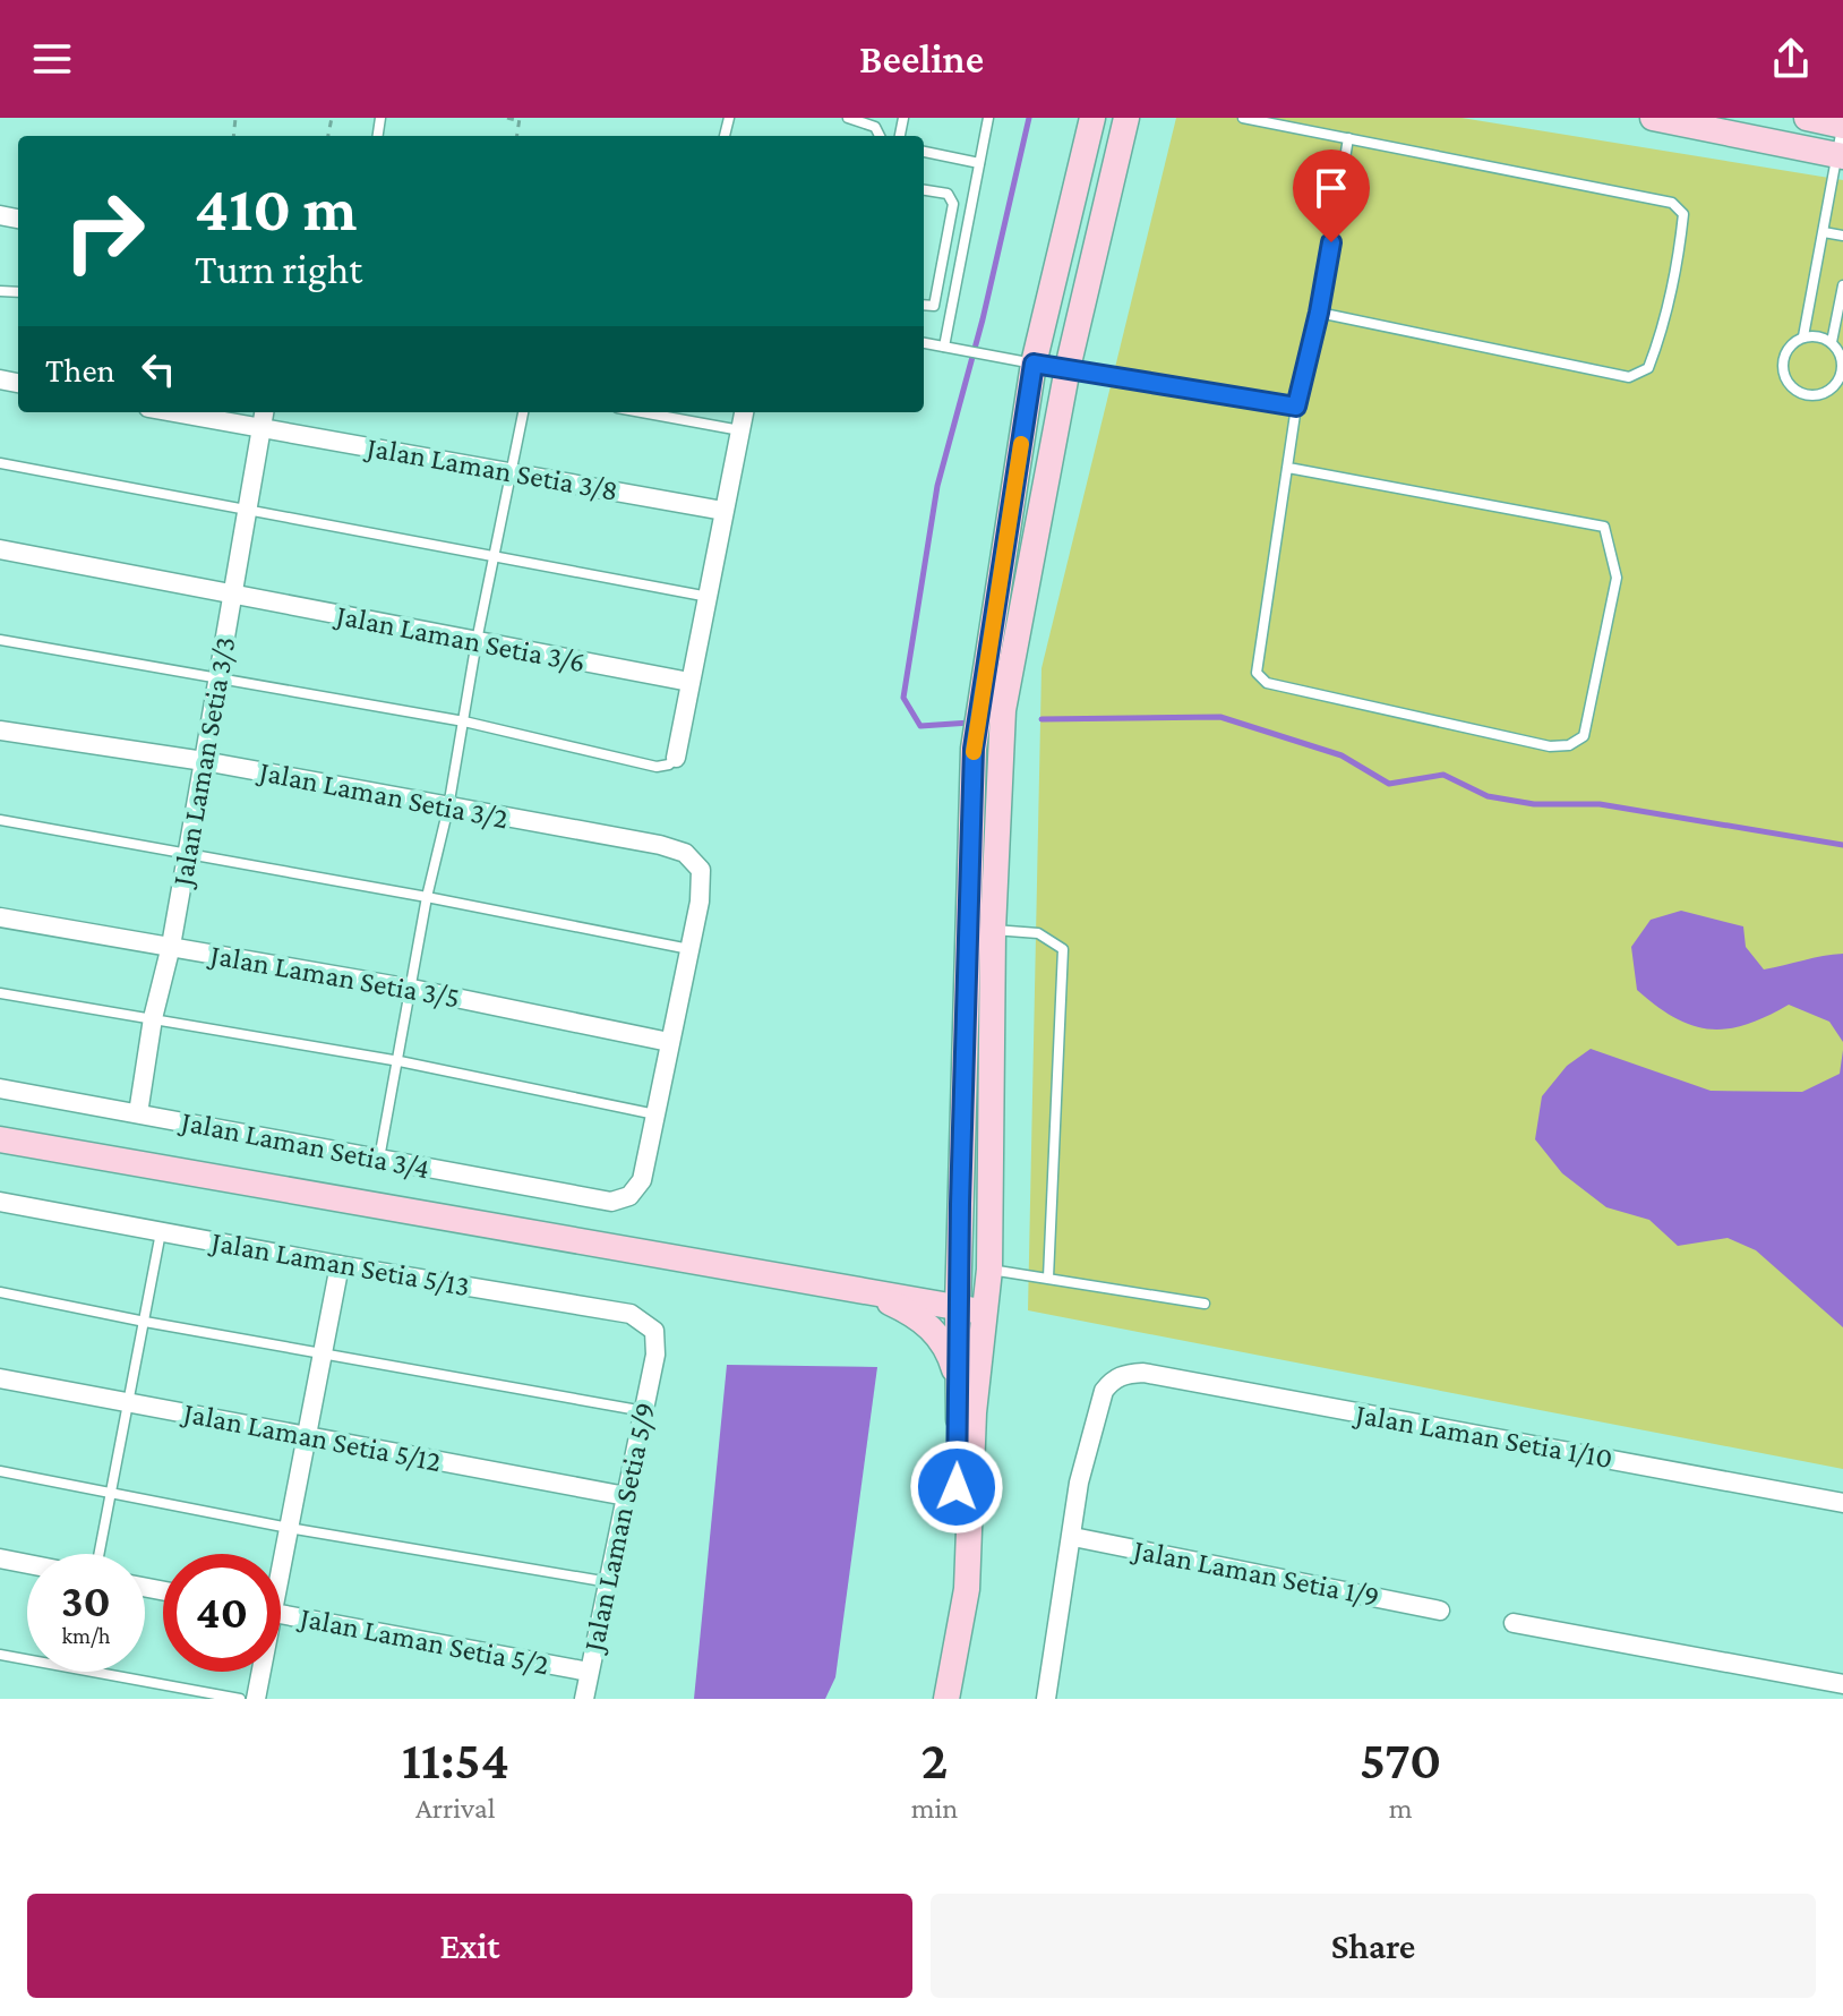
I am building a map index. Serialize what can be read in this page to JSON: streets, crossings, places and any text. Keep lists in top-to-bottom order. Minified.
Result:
{"streets":{"street":["Jalan Laman Setia 3/8","Jalan Laman Setia 3/6","Jalan Laman Setia 3/3","Jalan Laman Setia 3/2","Jalan Laman Setia 3/5","Jalan Laman Setia 3/4","Jalan Laman Setia 5/13","Jalan Laman Setia 1/10","Jalan Laman Setia 5/12","Jalan Laman Setia 5/9","Jalan Laman Setia 1/9","Jalan Laman Setia 5/2"]},"crossings":[["Jalan Laman Setia 3/8","Jalan Laman Setia 3/3"],["Jalan Laman Setia 3/6","Jalan Laman Setia 3/3"],["Jalan Laman Setia 3/3","Jalan Laman Setia 3/2"],["Jalan Laman Setia 3/3","Jalan Laman Setia 3/5"],["Jalan Laman Setia 3/3","Jalan Laman Setia 3/4"],["Jalan Laman Setia 5/13","Jalan Laman Setia 5/9"],["Jalan Laman Setia 1/10","Jalan Laman Setia 1/9"],["Jalan Laman Setia 5/12","Jalan Laman Setia 5/9"],["Jalan Laman Setia 5/9","Jalan Laman Setia 5/2"]],"page":{"header":"Beeline","turn":["410 m","Turn right"],"then":"Then","speed":"30 km/h","limit":"40","eta":["11:54","Arrival","2","min","570","m"],"buttons":["Exit","Share"]}}
